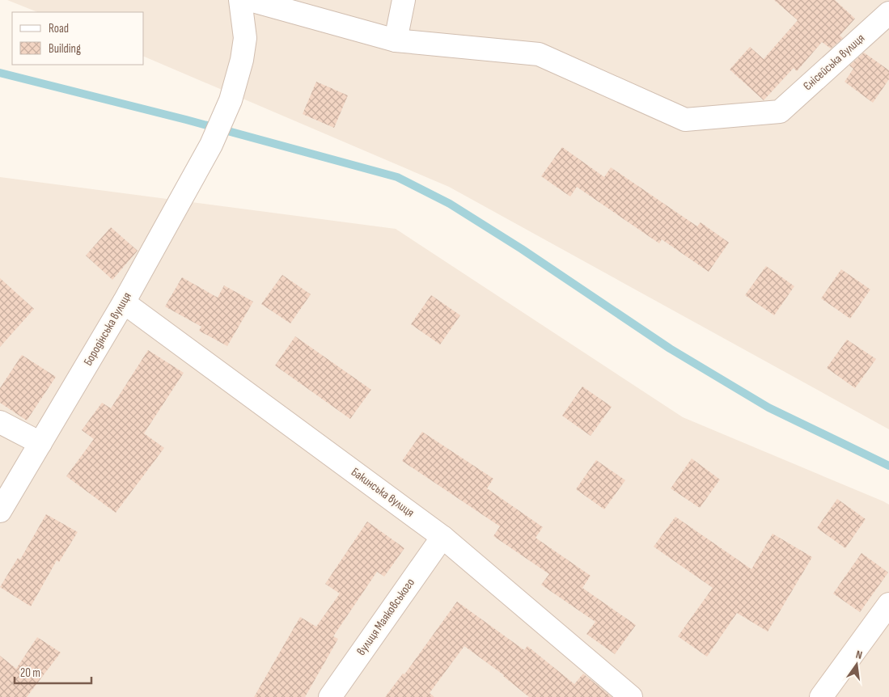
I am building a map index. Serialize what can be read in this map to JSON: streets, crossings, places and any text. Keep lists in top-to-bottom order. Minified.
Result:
{"streets":{"street":["Єнісейська вулиця","Бородінська вулиця","Бакинська вулиця","вулиця Маяковського"]},"crossings":[["Бородінська вулиця","Бакинська вулиця"],["Бакинська вулиця","вулиця Маяковського"]],"legend":["Road","Building"],"scale_bar":"20 m","north":"top"}
